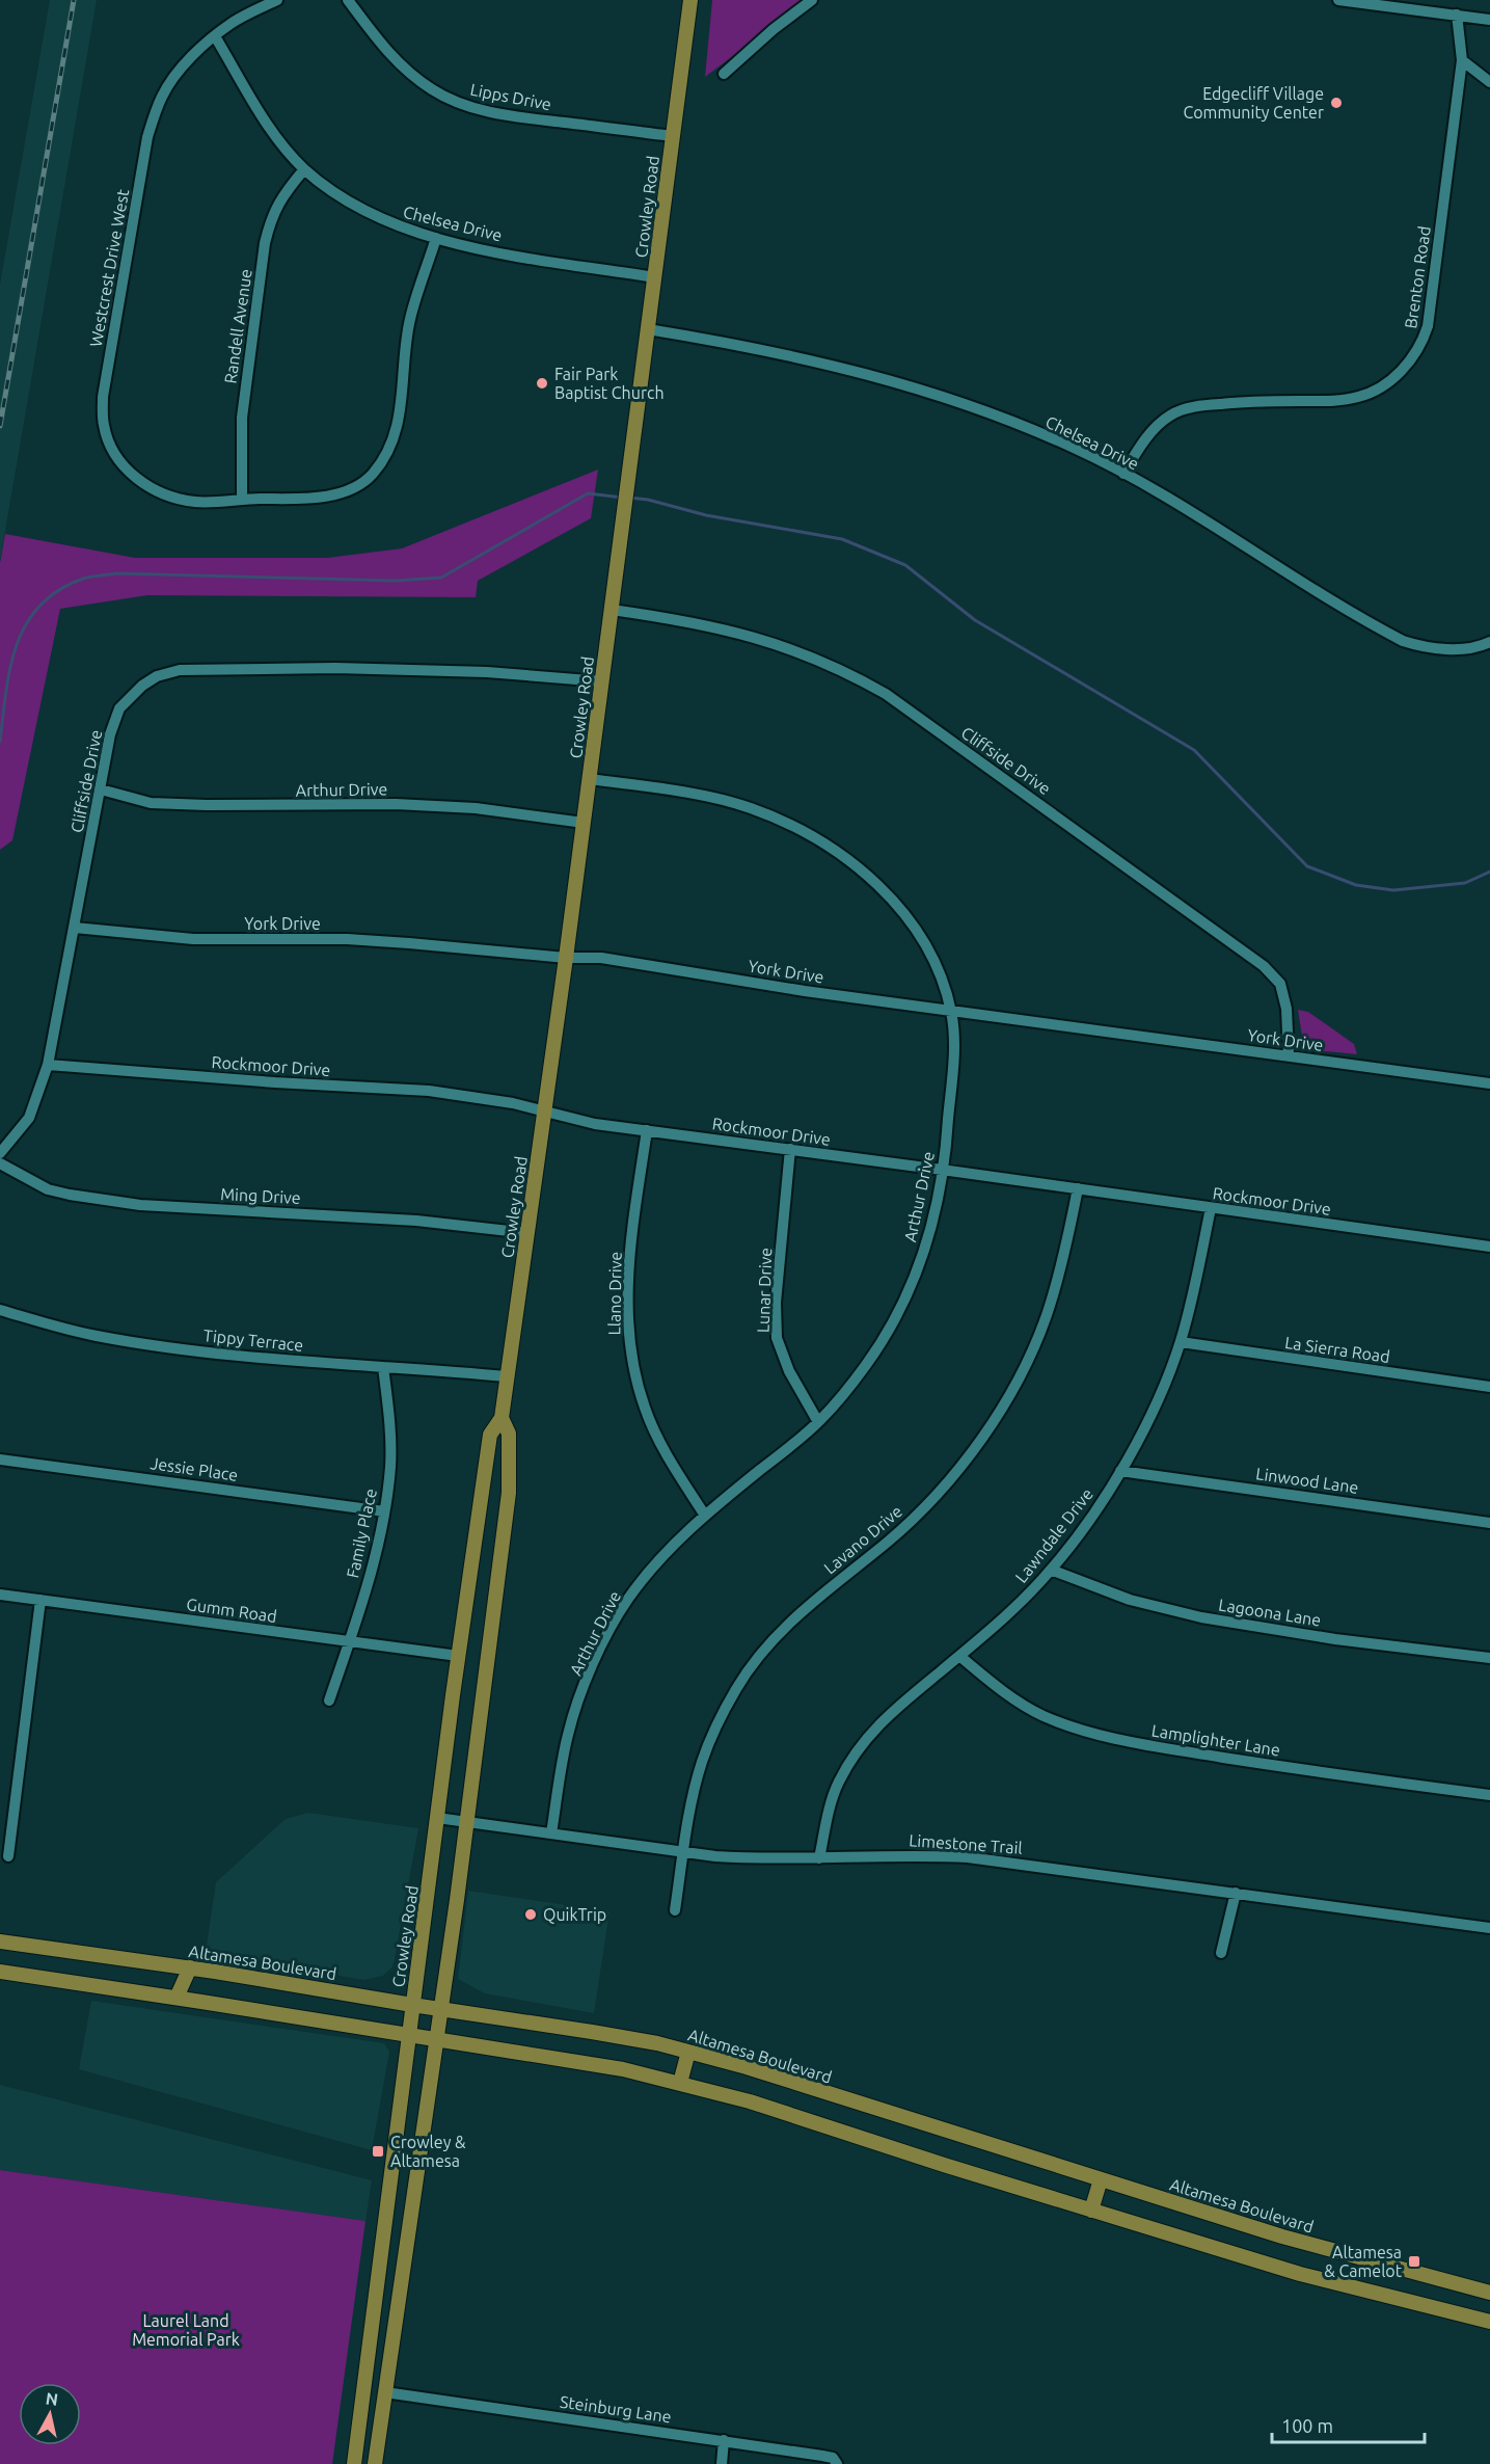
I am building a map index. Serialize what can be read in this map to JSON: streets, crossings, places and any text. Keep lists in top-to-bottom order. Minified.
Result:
{"streets":{"main road":["Crowley Road","Altamesa Boulevard"],"street":["Lipps Drive","Chelsea Drive","Westcrest Drive West","Brenton Road","Randell Avenue","Cliffside Drive","Arthur Drive","York Drive","Rockmoor Drive","Ming Drive","Lunar Drive","Llano Drive","Tippy Terrace","La Sierra Road","Jessie Place","Linwood Lane","Family Place","Lawndale Drive","Lavano Drive","Gumm Road","Lagoona Lane","Lamplighter Lane","Limestone Trail","Steinburg Lane"]},"crossings":[["Lipps Drive","Crowley Road"],["Crowley Road","Chelsea Drive"],["Crowley Road","Cliffside Drive"],["Crowley Road","Arthur Drive"],["Crowley Road","York Drive"],["Crowley Road","Rockmoor Drive"],["Crowley Road","Ming Drive"],["Crowley Road","Tippy Terrace"],["Crowley Road","Gumm Road"],["Crowley Road","Limestone Trail"],["Crowley Road","Altamesa Boulevard"],["Crowley Road","Steinburg Lane"],["Chelsea Drive","Westcrest Drive West"],["Chelsea Drive","Brenton Road"],["Chelsea Drive","Randell Avenue"],["Westcrest Drive West","Randell Avenue"],["Cliffside Drive","Arthur Drive"],["Cliffside Drive","York Drive"],["Cliffside Drive","Rockmoor Drive"],["Arthur Drive","York Drive"],["Arthur Drive","Rockmoor Drive"],["Arthur Drive","Lunar Drive"],["Arthur Drive","Llano Drive"],["Arthur Drive","Limestone Trail"],["Rockmoor Drive","Lunar Drive"],["Rockmoor Drive","Llano Drive"],["Rockmoor Drive","Lawndale Drive"],["Rockmoor Drive","Lavano Drive"],["Tippy Terrace","Family Place"],["La Sierra Road","Lawndale Drive"],["Jessie Place","Family Place"],["Linwood Lane","Lawndale Drive"],["Family Place","Gumm Road"],["Lawndale Drive","Lagoona Lane"],["Lawndale Drive","Lamplighter Lane"],["Lawndale Drive","Limestone Trail"],["Lavano Drive","Limestone Trail"]],"parks":["Laurel Land Memorial Park"],"places":{"other":["Edgecliff Village Community Center","Fair Park Baptist Church","QuikTrip"],"transit":["Crowley & Altamesa","Altamesa & Camelot"]},"scale_bar":"100 m","north":"top"}
